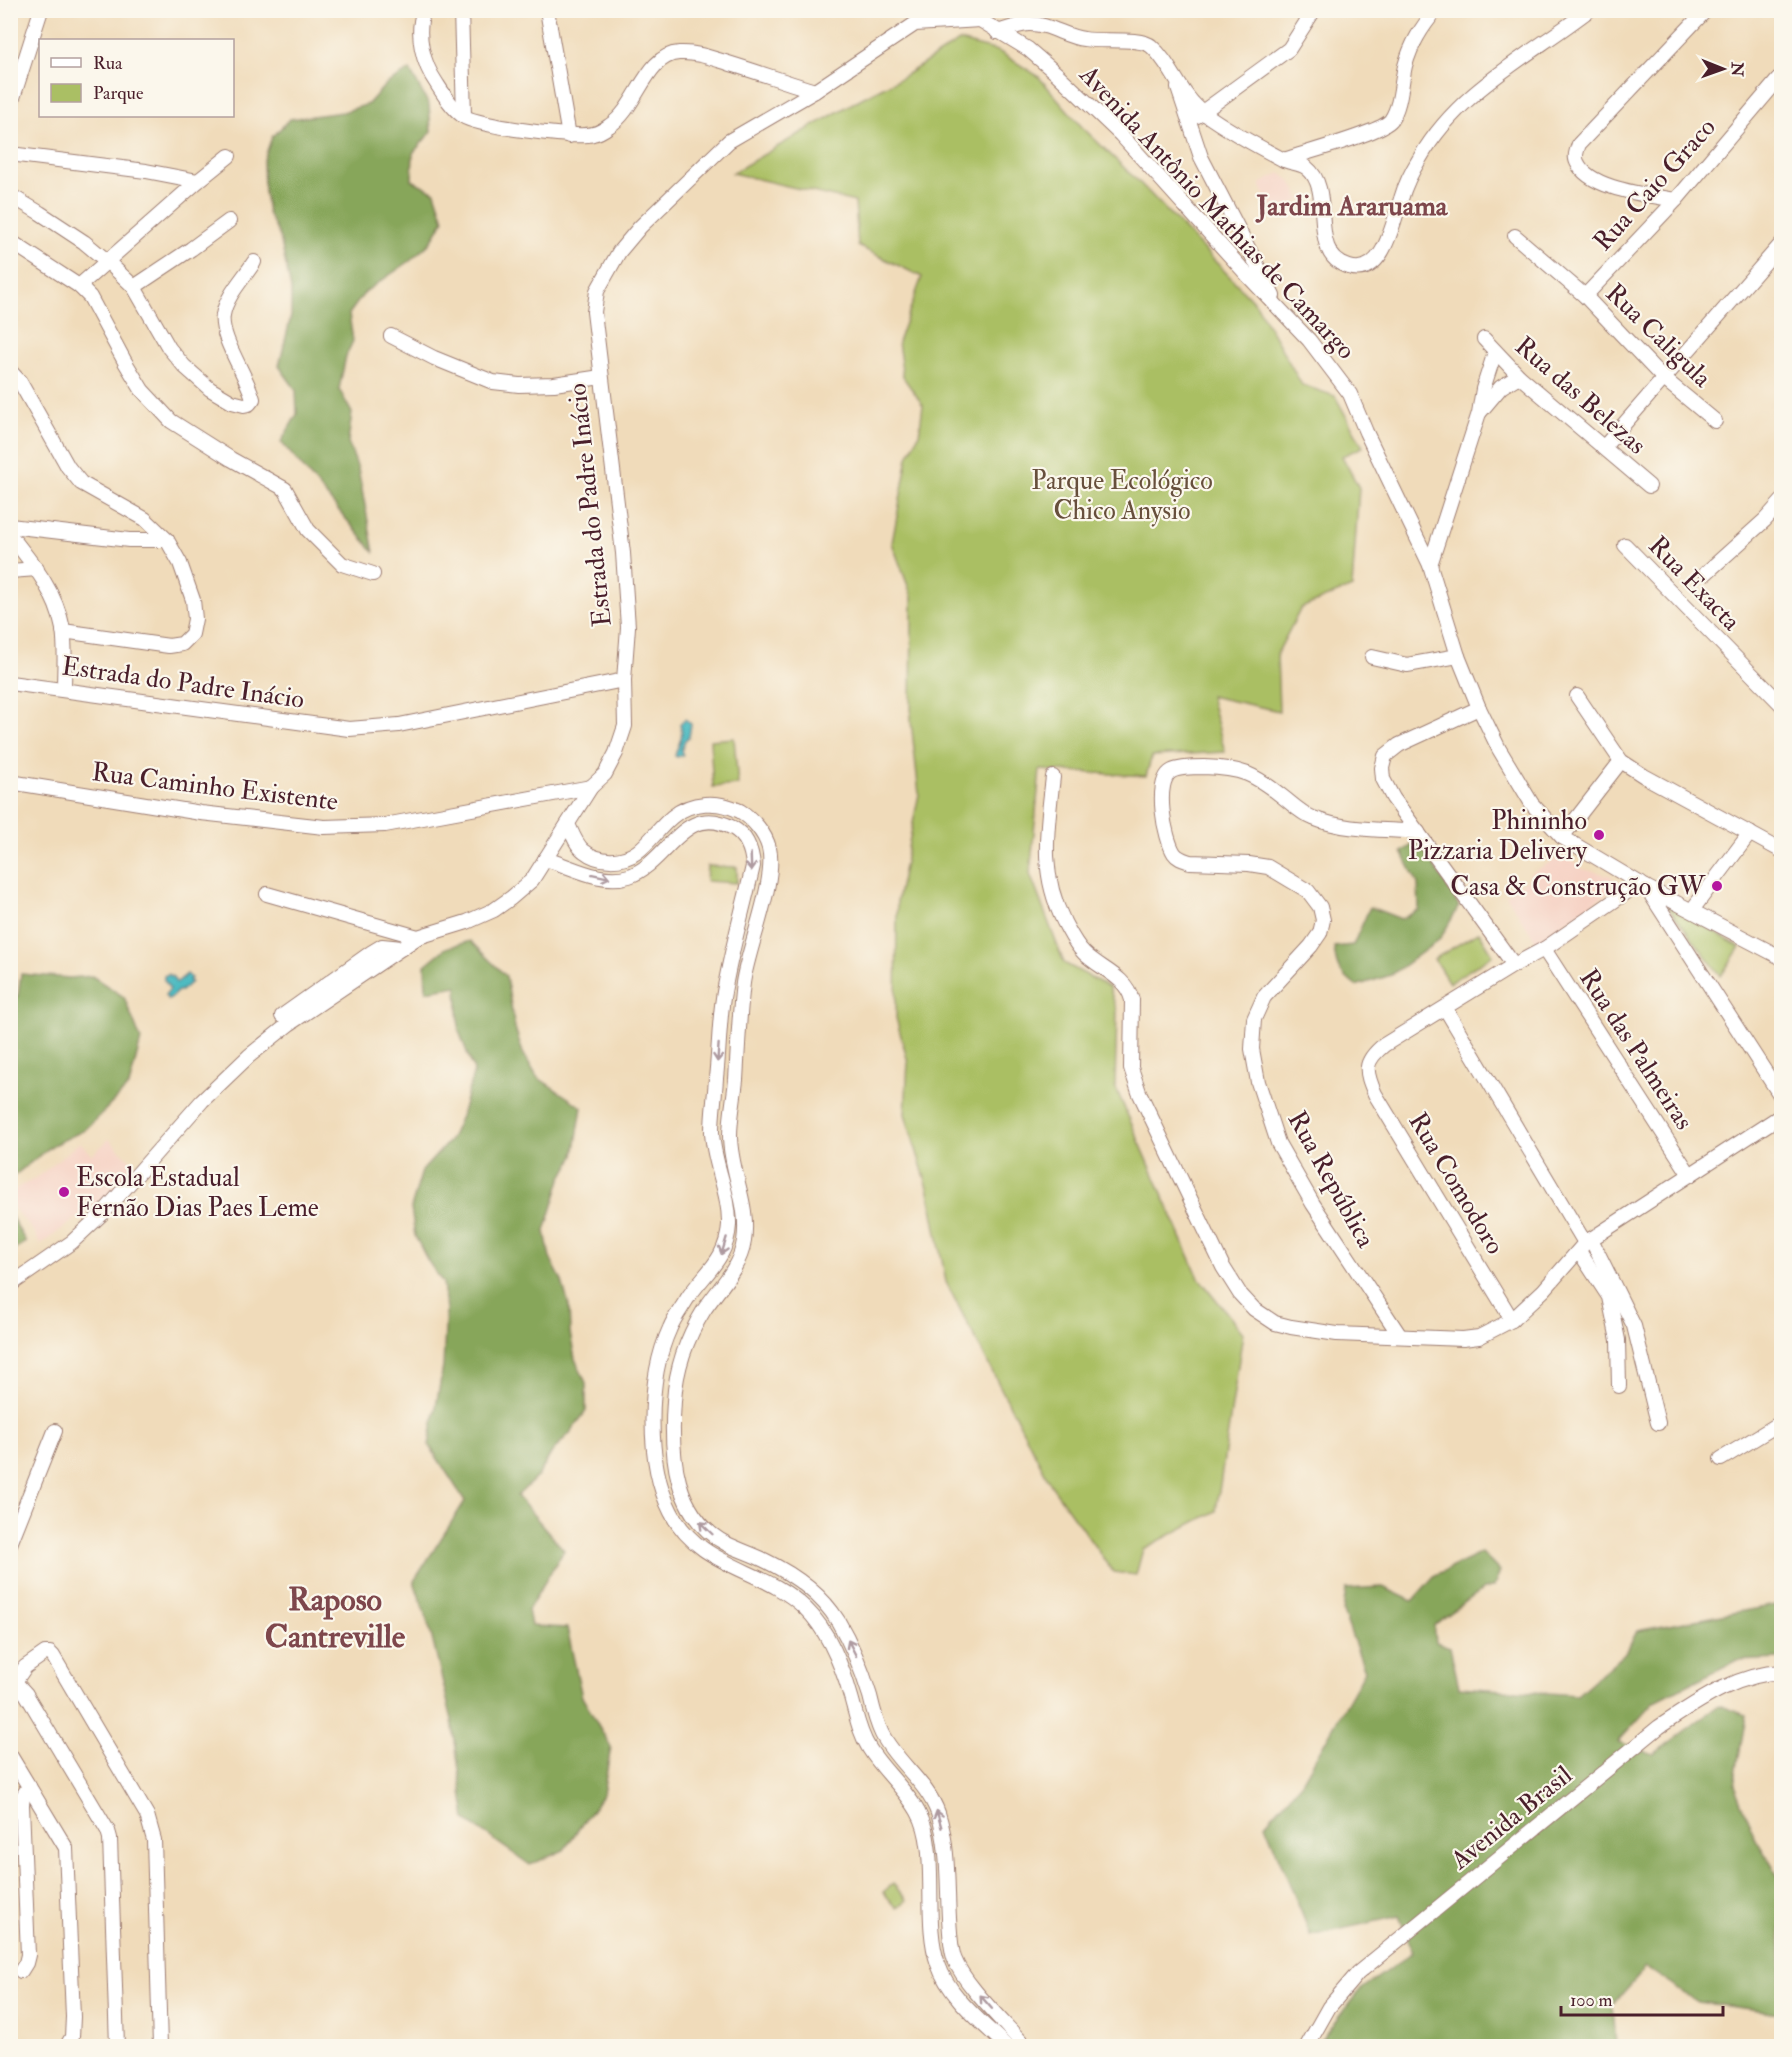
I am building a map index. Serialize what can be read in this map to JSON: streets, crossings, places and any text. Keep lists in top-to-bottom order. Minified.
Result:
{"streets":{"street":["Rua Caio Graco","Avenida Antônio Mathias de Camargo","Rua Caligula","Rua das Belezas","Estrada do Padre Inácio","Rua Exacta","Rua Caminho Existente","Rua das Palmeiras","Rua República","Rua Comodoro","Avenida Brasil"]},"crossings":[["Rua Caio Graco","Rua Caligula"]],"districts":["Jardim Araruama","Raposo Cantreville"],"parks":["Parque Ecológico Chico Anysio"],"places":["Phininho Pizzaria Delivery","Casa & Construção GW","Escola Estadual Fernão Dias Paes Leme"],"legend":["Rua","Parque"],"scale_bar":"100 m","north":"right"}
